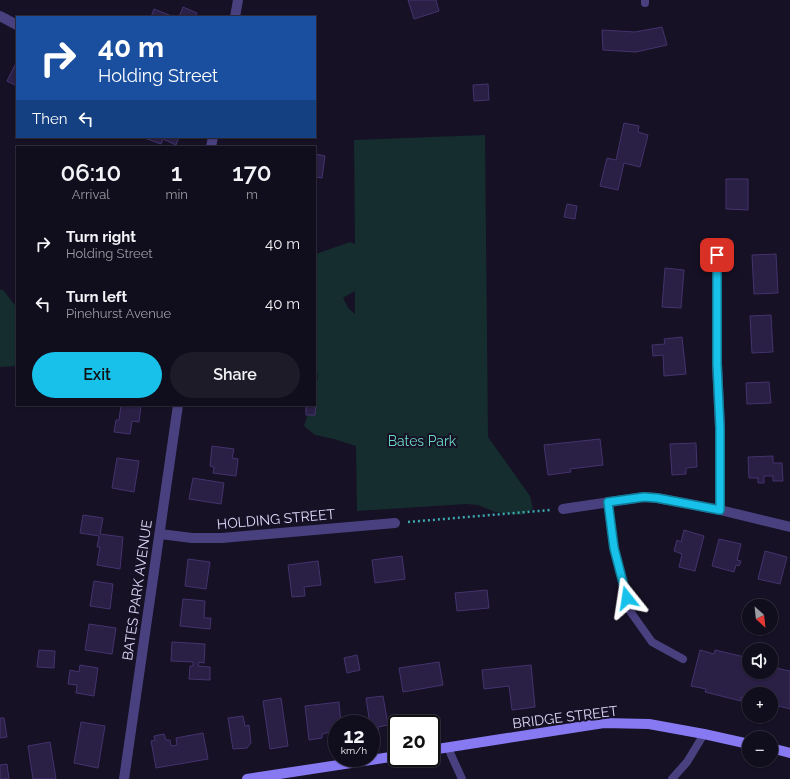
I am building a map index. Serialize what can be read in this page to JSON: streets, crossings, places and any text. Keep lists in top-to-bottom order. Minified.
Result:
{"streets":{"main road":["BRIDGE STREET"],"street":["HOLDING STREET","BATES PARK AVENUE"]},"crossings":[["HOLDING STREET","BATES PARK AVENUE"]],"parks":["Bates Park"],"north":"bottom right","page":{"turn":["40 m","Holding Street"],"then":"Then","eta":["06:10","Arrival","1","min","170","m"],"list":[{"name":"Turn right","note":"Holding Street","value":"40 m"},{"name":"Turn left","note":"Pinehurst Avenue","value":"40 m"}],"buttons":["Exit","Share"],"map_buttons":["+","−"],"speed":"12 km/h","limit":"20"}}
